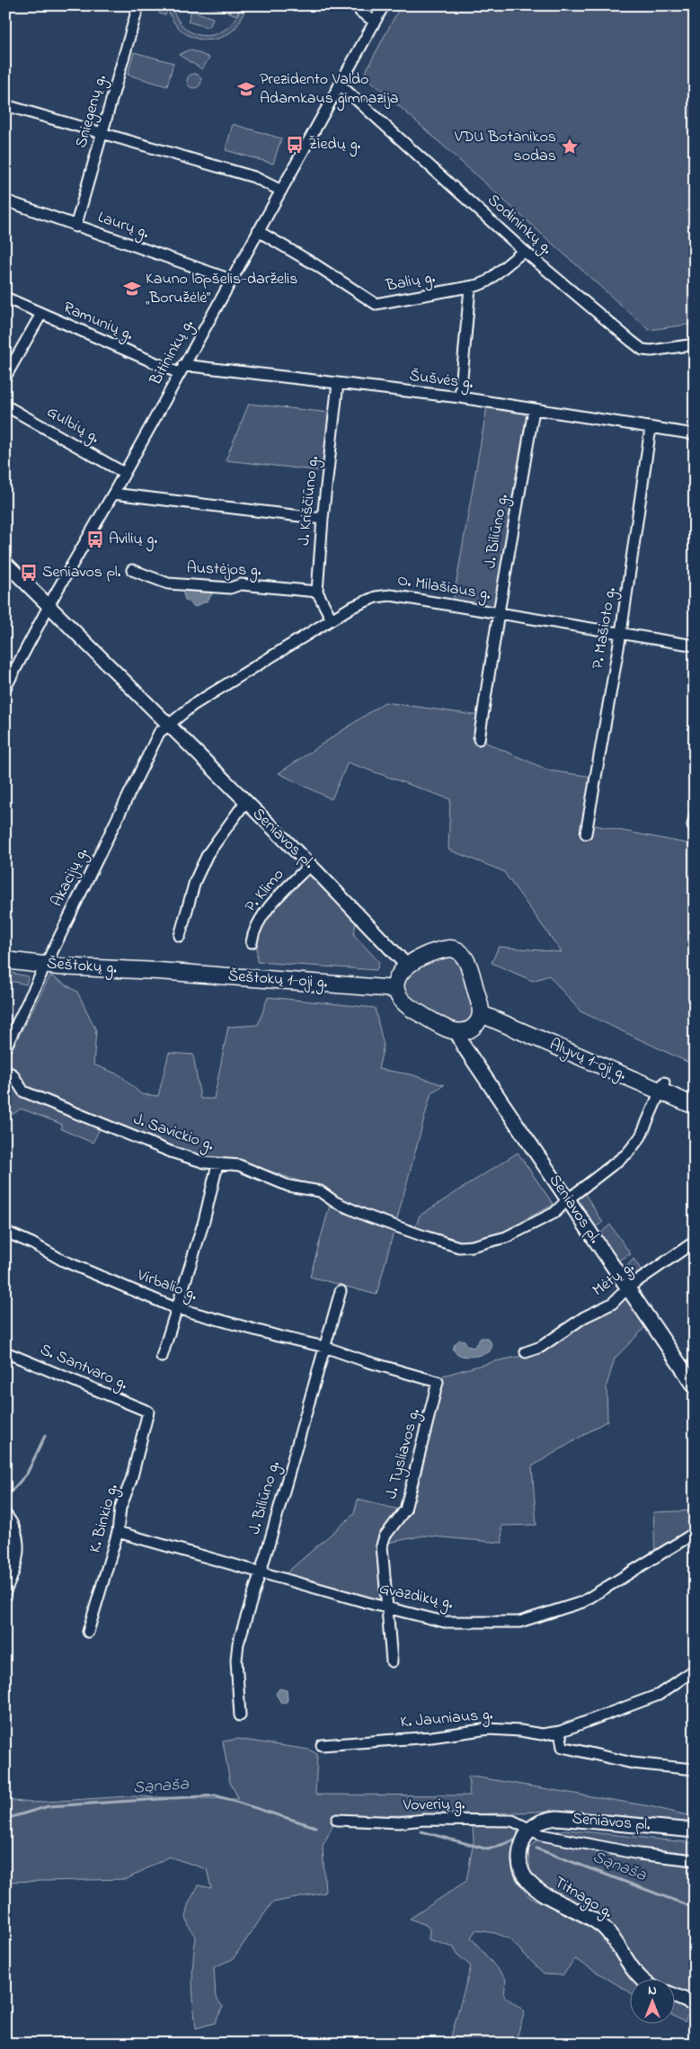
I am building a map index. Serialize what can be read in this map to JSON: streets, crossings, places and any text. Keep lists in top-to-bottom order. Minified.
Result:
{"streets":{"main road":["Seniavos pl.","Šeštokų g.","Šeštokų 1-oji g.","Alyvų 1-oji g.","Titnago g."],"street":["Sniegenų g.","Sodininkų g.","Laurų g.","Balių g.","Ramunių g.","Bitininkų g.","Šušvės g.","Gulbių g.","J. Kriščiūno g.","J. Biliūno g.","Austėjos g.","O. Milašiaus g.","P. Mašioto g.","Akacijų g.","P. Klimo","J. Savickio g.","Mėtų g.","Virbalio g.","S. Santvaro g.","J. Tysliavos g.","K. Binkio g.","Gvazdikų g.","K. Jauniaus g.","Voverių g."]},"crossings":[["Sniegenų g.","Laurų g."],["Sodininkų g.","Balių g."],["Sodininkų g.","Bitininkų g."],["Laurų g.","Bitininkų g."],["Balių g.","Bitininkų g."],["Ramunių g.","Bitininkų g."],["Ramunių g.","Šušvės g."],["Bitininkų g.","Šušvės g."],["Bitininkų g.","Gulbių g."],["Bitininkų g.","Seniavos pl."],["Šušvės g.","J. Kriščiūno g."],["Šušvės g.","J. Biliūno g."],["Šušvės g.","P. Mašioto g."],["J. Kriščiūno g.","Austėjos g."],["J. Biliūno g.","O. Milašiaus g."],["J. Biliūno g.","Virbalio g."],["J. Biliūno g.","J. Tysliavos g."],["J. Biliūno g.","Gvazdikų g."],["O. Milašiaus g.","P. Mašioto g."],["O. Milašiaus g.","Seniavos pl."],["O. Milašiaus g.","Akacijų g."],["Seniavos pl.","Akacijų g."],["Seniavos pl.","P. Klimo"],["Seniavos pl.","Šeštokų 1-oji g."],["Seniavos pl.","Alyvų 1-oji g."],["Seniavos pl.","J. Savickio g."],["Seniavos pl.","Mėtų g."],["Seniavos pl.","Voverių g."],["Seniavos pl.","Titnago g."],["Akacijų g.","Šeštokų g."],["Šeštokų g.","Šeštokų 1-oji g."],["Šeštokų 1-oji g.","Alyvų 1-oji g."],["Alyvų 1-oji g.","J. Savickio g."],["Virbalio g.","J. Tysliavos g."],["S. Santvaro g.","K. Binkio g."],["J. Tysliavos g.","Gvazdikų g."],["K. Binkio g.","Gvazdikų g."],["Voverių g.","Titnago g."]],"water":["Sąnaša"],"places":{"school or university":["Prezidento Valdo Adamkaus gimnazija","Kauno lopšelis-darželis „Boružėlė“"],"bus stop":["Žiedų g.","Avilių g.","Seniavos pl."],"place":["VDU Botanikos sodas"]},"north":"top"}
